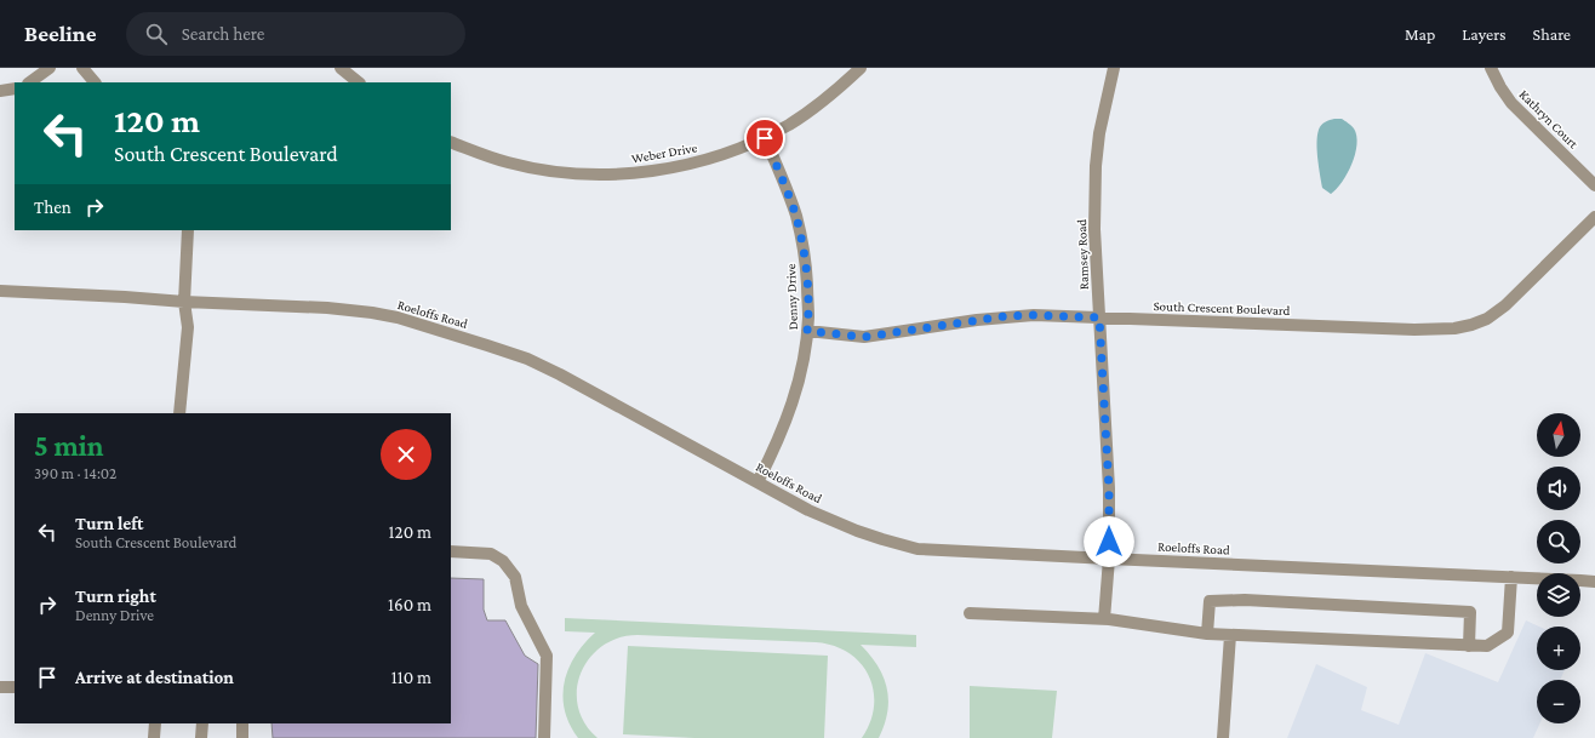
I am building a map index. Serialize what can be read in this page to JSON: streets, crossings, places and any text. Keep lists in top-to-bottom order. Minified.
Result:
{"streets":{"street":["Kathryn Court","Weber Drive","Ramsey Road","Denny Drive","South Crescent Boulevard","Roeloffs Road"]},"crossings":[["Weber Drive","Denny Drive"],["Ramsey Road","South Crescent Boulevard"],["Ramsey Road","Roeloffs Road"],["Denny Drive","South Crescent Boulevard"],["Denny Drive","Roeloffs Road"]],"north":"top","page":{"header":"Beeline","search":"Search here","nav":["Map","Layers","Share"],"turn":["120 m","South Crescent Boulevard"],"then":"Then","map_buttons":["+","−"],"heading":["5 min","390 m · 14:02"],"list":[{"name":"Turn left","note":"South Crescent Boulevard","value":"120 m"},{"name":"Turn right","note":"Denny Drive","value":"160 m"},{"name":"Arrive at destination","value":"110 m"}]}}
